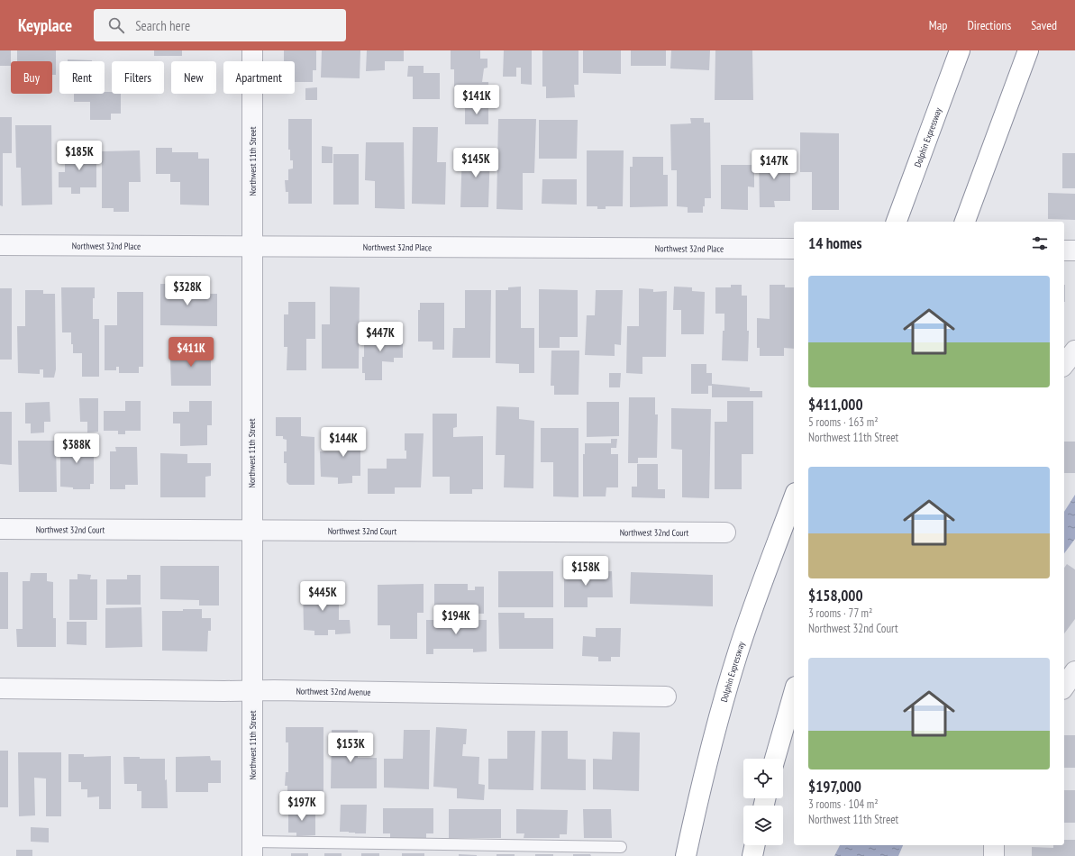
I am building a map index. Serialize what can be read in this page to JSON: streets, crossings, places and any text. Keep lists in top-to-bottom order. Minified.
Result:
{"streets":{"highway":["Dolphin Expressway"],"street":["Northwest 11th Street","Northwest 32nd Place","Northwest 32nd Court","Northwest 32nd Avenue"]},"crossings":[["Northwest 11th Street","Northwest 32nd Place"],["Northwest 11th Street","Northwest 32nd Court"],["Northwest 11th Street","Northwest 32nd Avenue"]],"page":{"header":"Keyplace","search":"Search here","nav":["Map","Directions","Saved"],"chip":["Buy","Rent","Filters","New","Apartment"],"price":["$141K","$185K","$145K","$147K","$328K","$447K","$411K","$144K","$388K","$158K","$445K","$194K","$153K","$197K"],"heading":"14 homes","list":[{"name":"$411,000","note":"5 rooms · 163 m² · Northwest 11th Street"},{"name":"$158,000","note":"3 rooms · 77 m² · Northwest 32nd Court"},{"name":"$197,000","note":"3 rooms · 104 m² · Northwest 11th Street"}]}}
